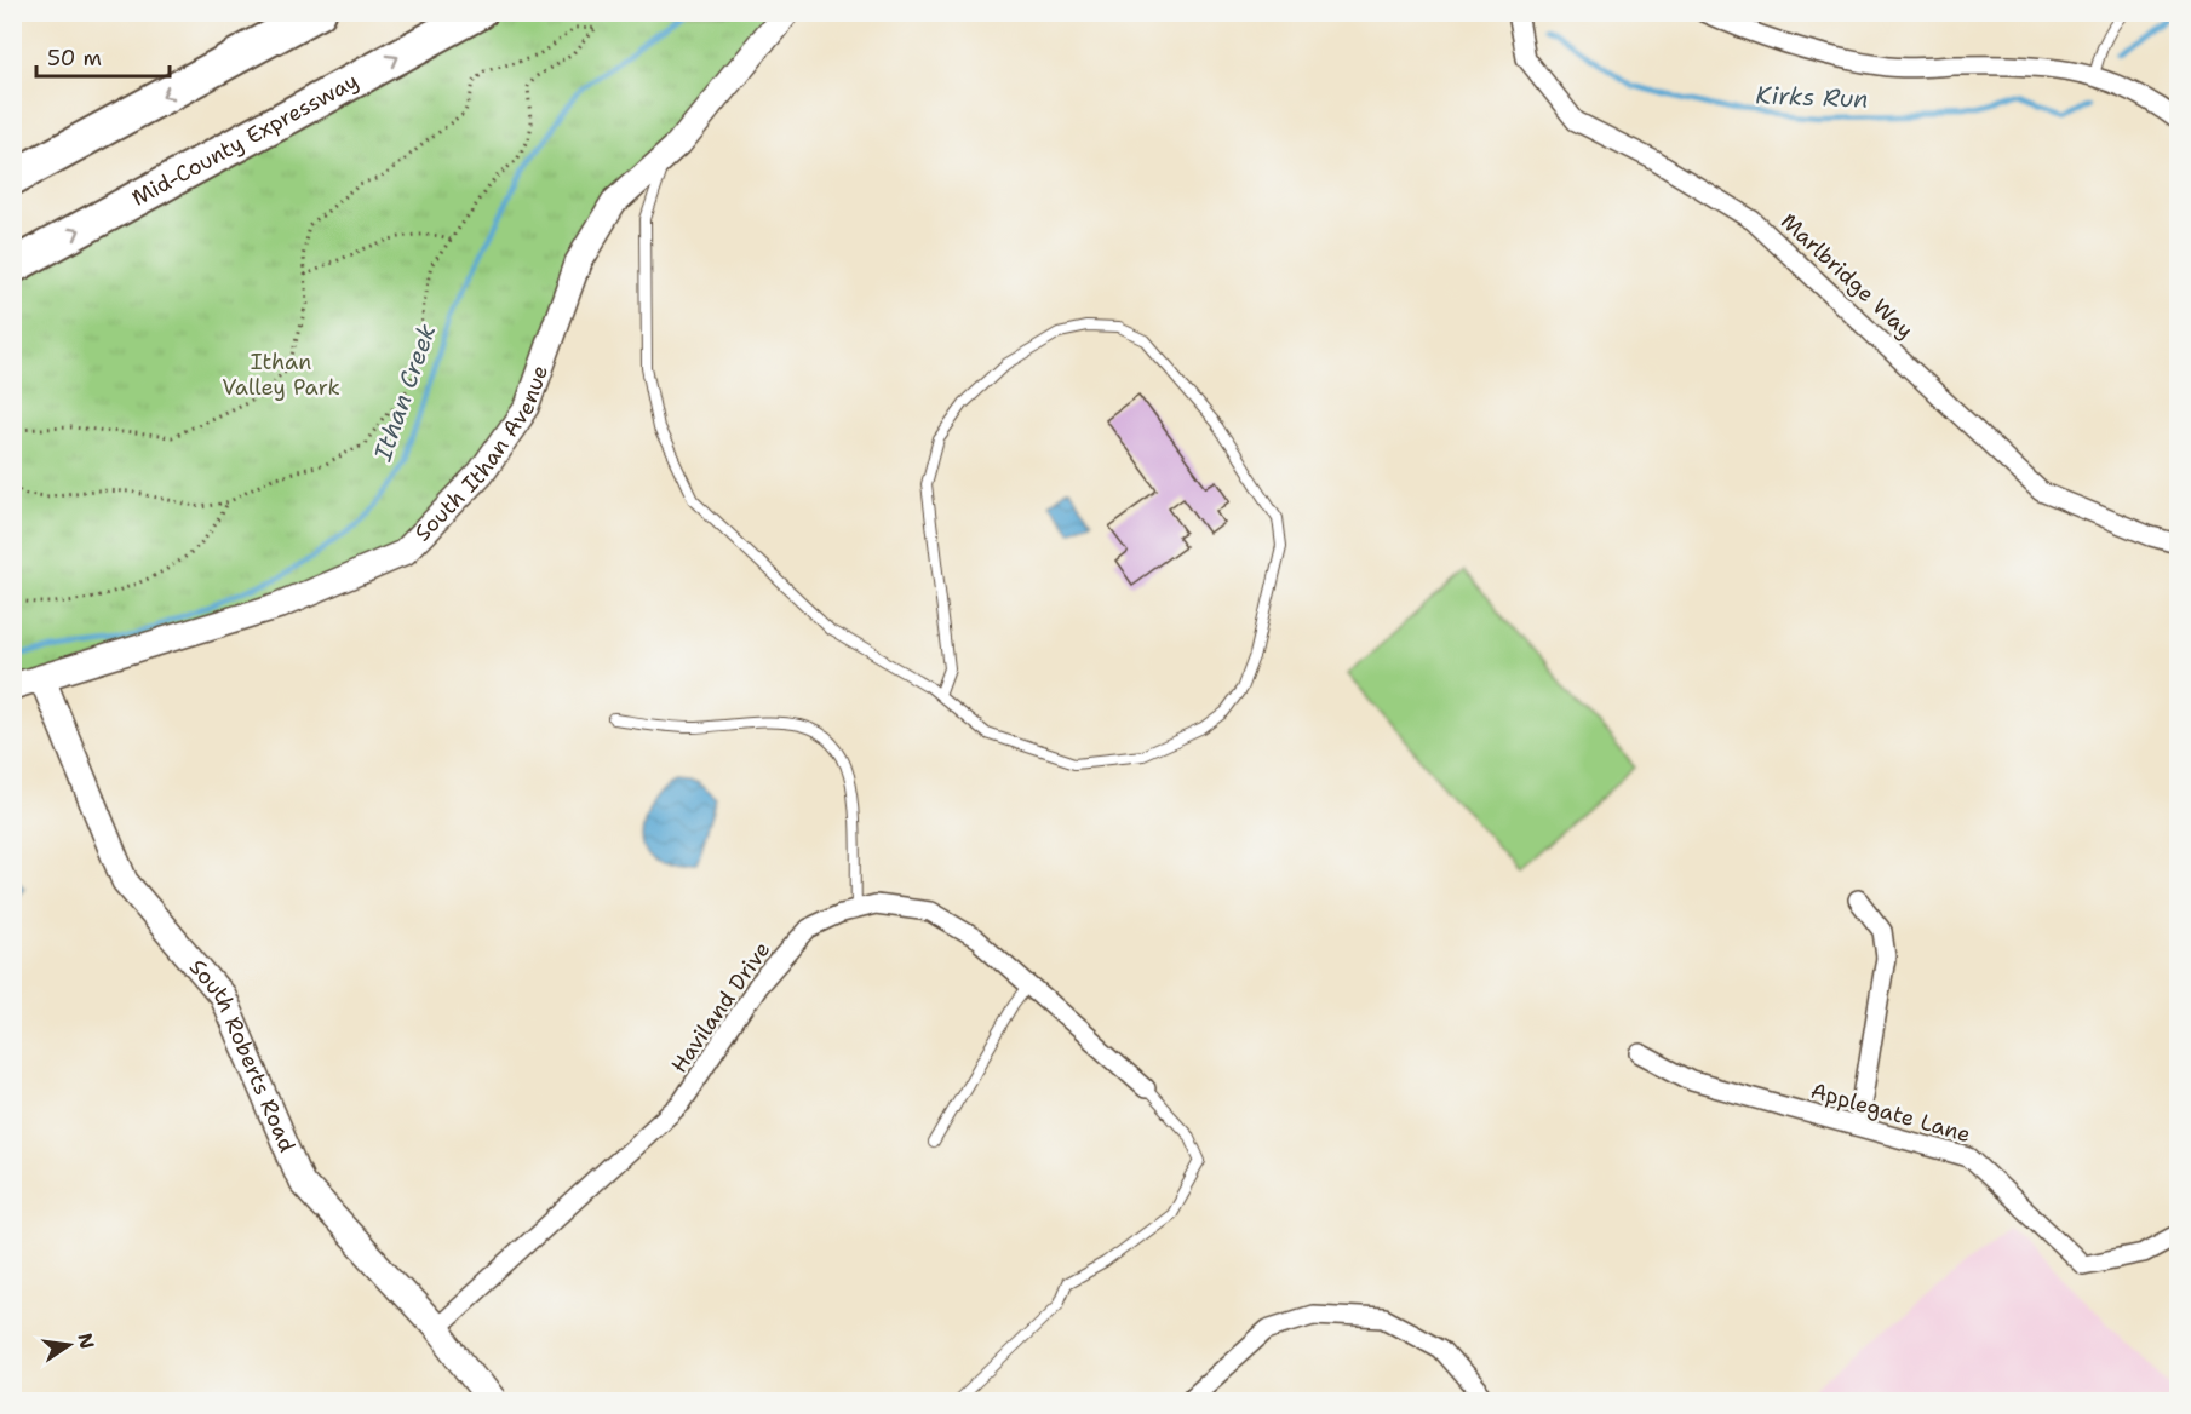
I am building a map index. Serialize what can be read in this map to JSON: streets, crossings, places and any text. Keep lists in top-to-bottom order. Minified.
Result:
{"streets":{"highway":["Mid-County Expressway"],"street":["Marlbridge Way","South Ithan Avenue","Haviland Drive","South Roberts Road","Applegate Lane"]},"crossings":[["South Ithan Avenue","South Roberts Road"],["Haviland Drive","South Roberts Road"]],"water":["Kirks Run","Ithan Creek"],"parks":["Ithan Valley Park"],"scale_bar":"50 m","north":"right"}
